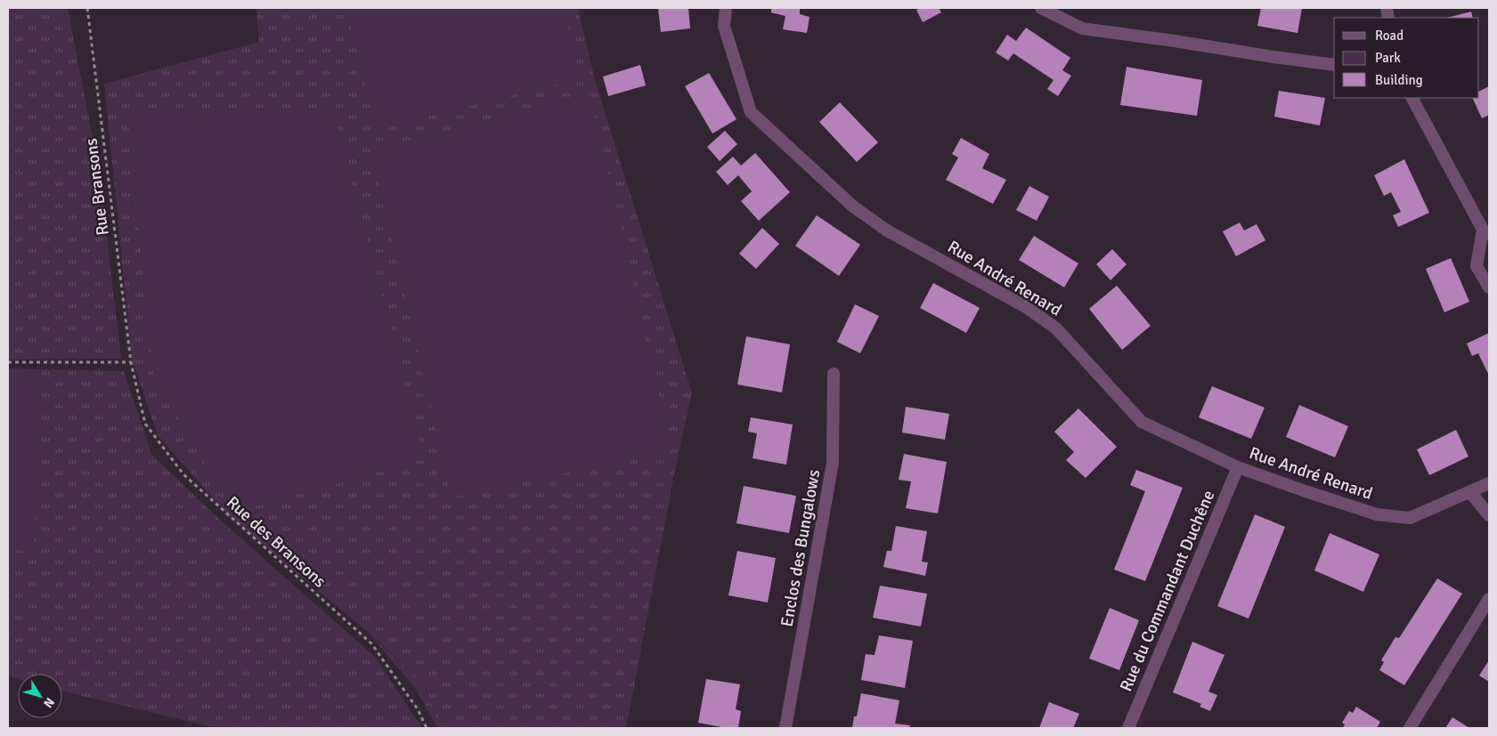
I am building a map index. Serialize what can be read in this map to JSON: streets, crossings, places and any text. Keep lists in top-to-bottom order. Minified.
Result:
{"streets":{"street":["Rue André Renard","Enclos des Bungalows","Rue du Commandant Duchêne"],"path":["Rue Bransons","Rue des Bransons"]},"crossings":[["Rue Bransons","Rue des Bransons"],["Rue André Renard","Rue du Commandant Duchêne"]],"legend":["Road","Park","Building"],"north":"bottom right"}
